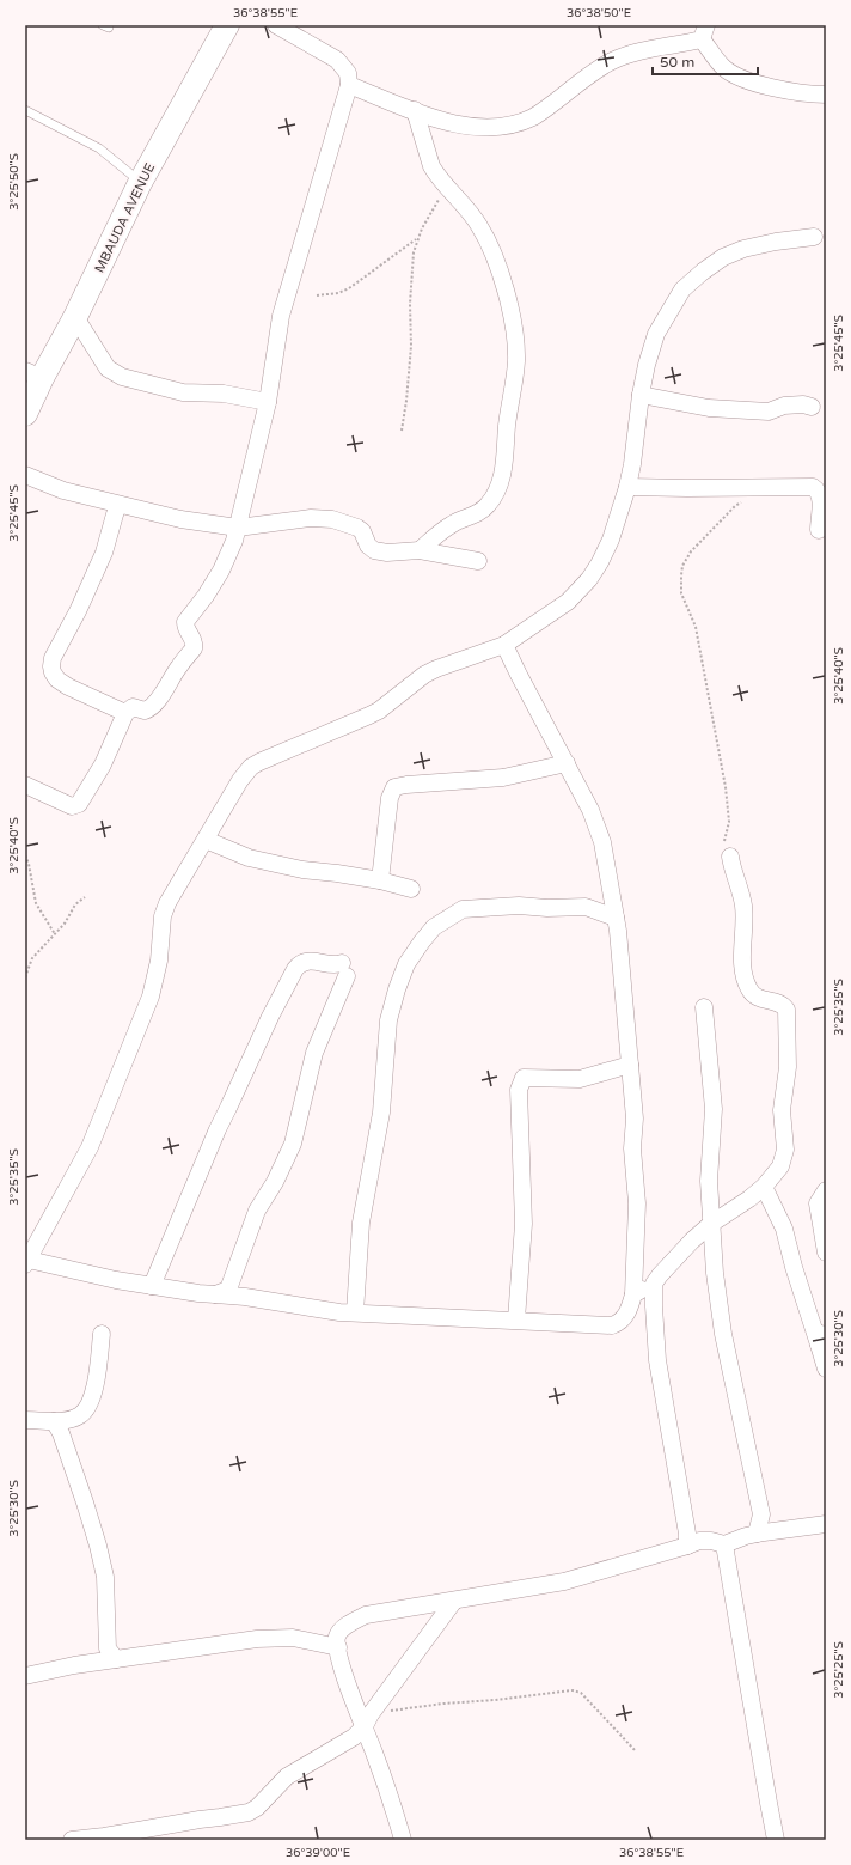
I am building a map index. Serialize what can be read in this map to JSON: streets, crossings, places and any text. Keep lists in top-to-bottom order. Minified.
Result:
{"streets":{"street":["MBAUDA AVENUE"]},"scale_bar":"50 m","coordinates":["36°38'55\"E","36°38'50\"E","3°25'50\"S","3°25'45\"S","3°25'40\"S","3°25'35\"S","3°25'30\"S","3°25'25\"S","36°39'00\"E"]}
